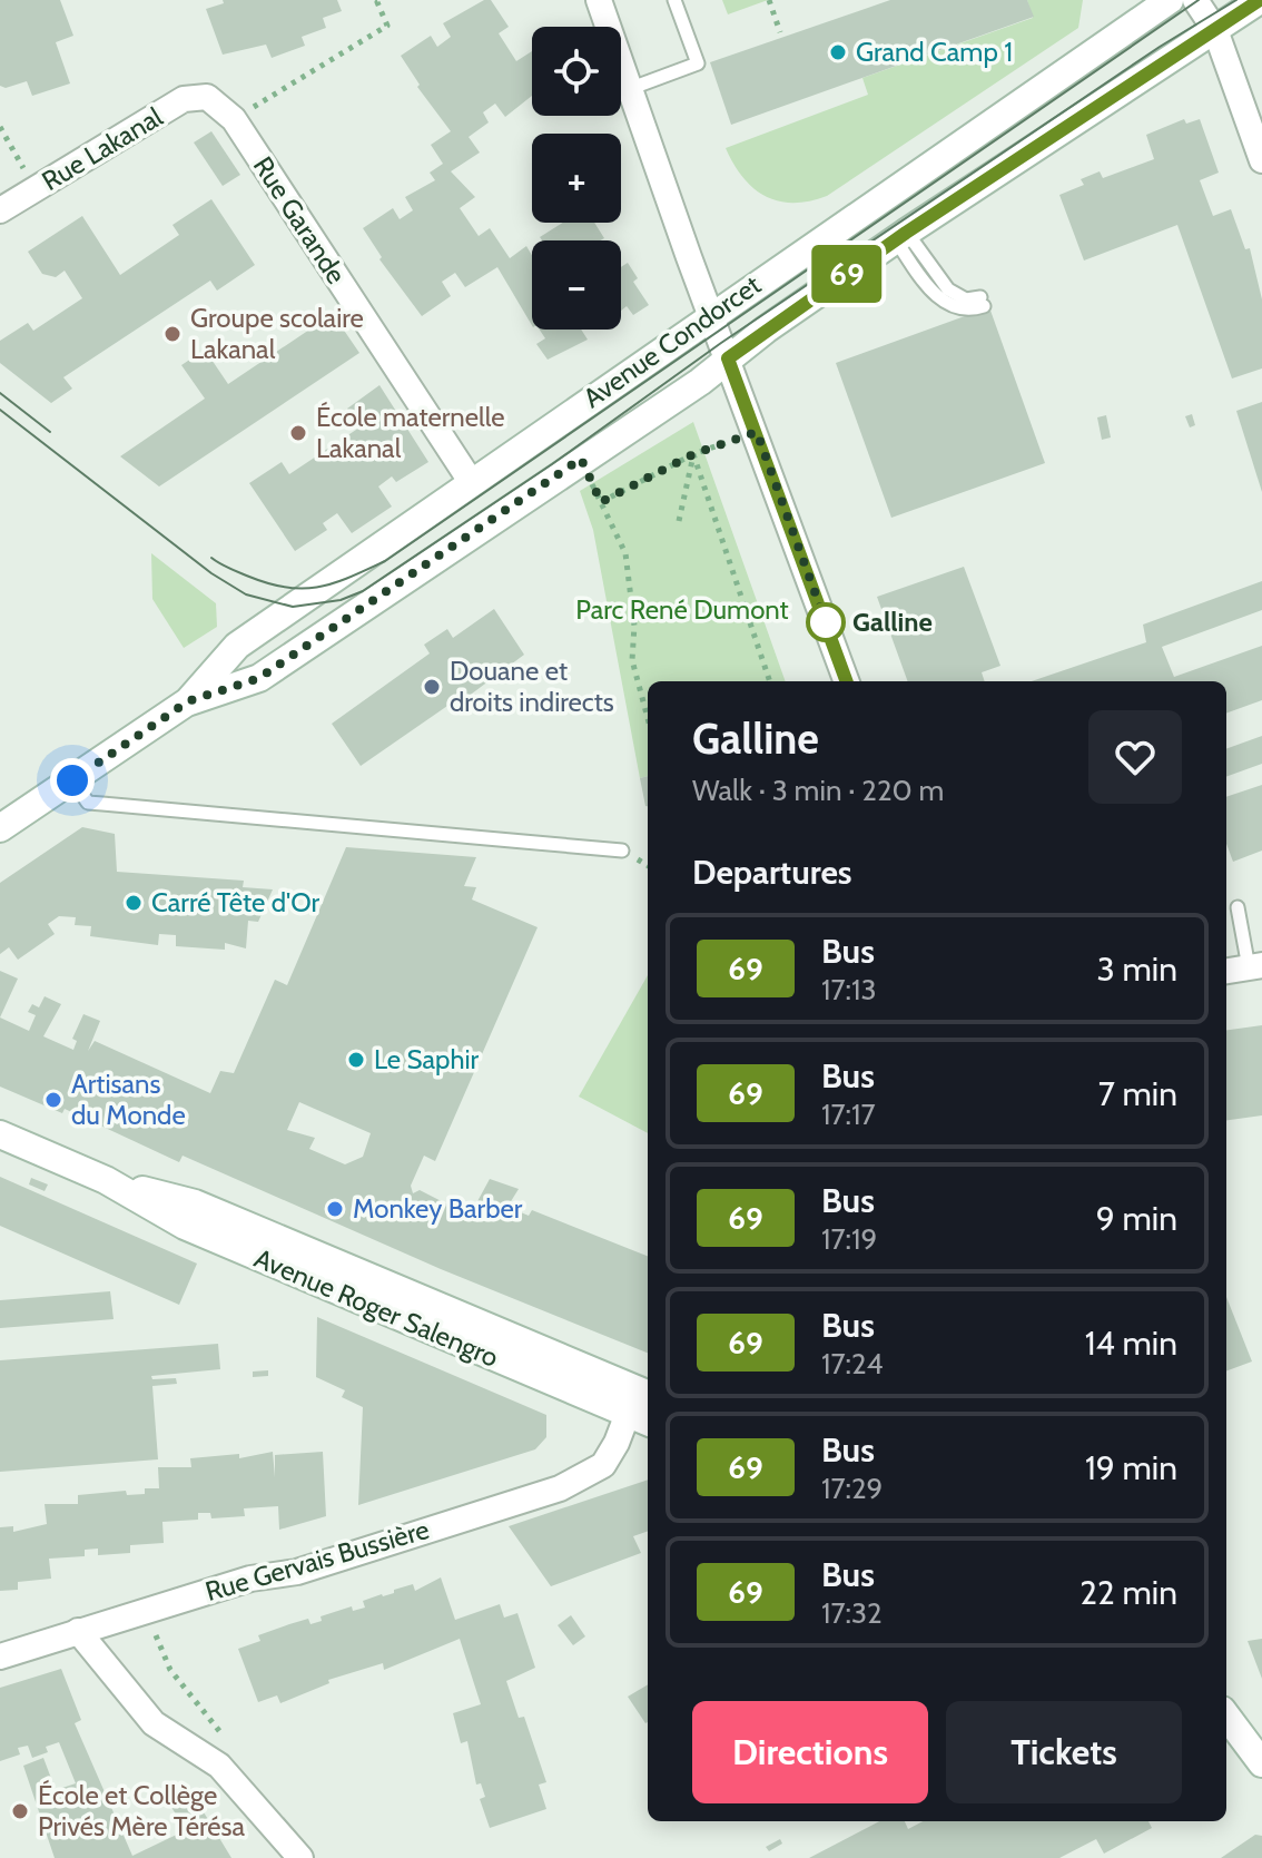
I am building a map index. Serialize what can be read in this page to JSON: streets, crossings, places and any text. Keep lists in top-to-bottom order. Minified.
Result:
{"streets":{"street":["Rue Lakanal","Rue Garande","Avenue Condorcet","Avenue Roger Salengro","Rue Gervais Bussière"]},"crossings":[["Rue Lakanal","Rue Garande"],["Rue Garande","Avenue Condorcet"],["Avenue Roger Salengro","Rue Gervais Bussière"]],"parks":["Parc René Dumont"],"places":["Grand Camp 1","Groupe scolaire Lakanal","École maternelle Lakanal","Galline","Douane et droits indirects","Carré Tête d'Or","Le Saphir","Artisans du Monde","Monkey Barber","École et Collège Privés Mère Térésa"],"lines":["bus line 69"],"page":{"on_map":"69","map_buttons":["+","−"],"heading":[["Galline","Walk · 3 min · 220 m"],"Departures"],"list":[{"mark":"69","name":"Bus","note":"17:13","value":"3 min"},{"mark":"69","name":"Bus","note":"17:17","value":"7 min"},{"mark":"69","name":"Bus","note":"17:19","value":"9 min"},{"mark":"69","name":"Bus","note":"17:24","value":"14 min"},{"mark":"69","name":"Bus","note":"17:29","value":"19 min"},{"mark":"69","name":"Bus","note":"17:32","value":"22 min"}],"buttons":["Directions","Tickets"]}}
